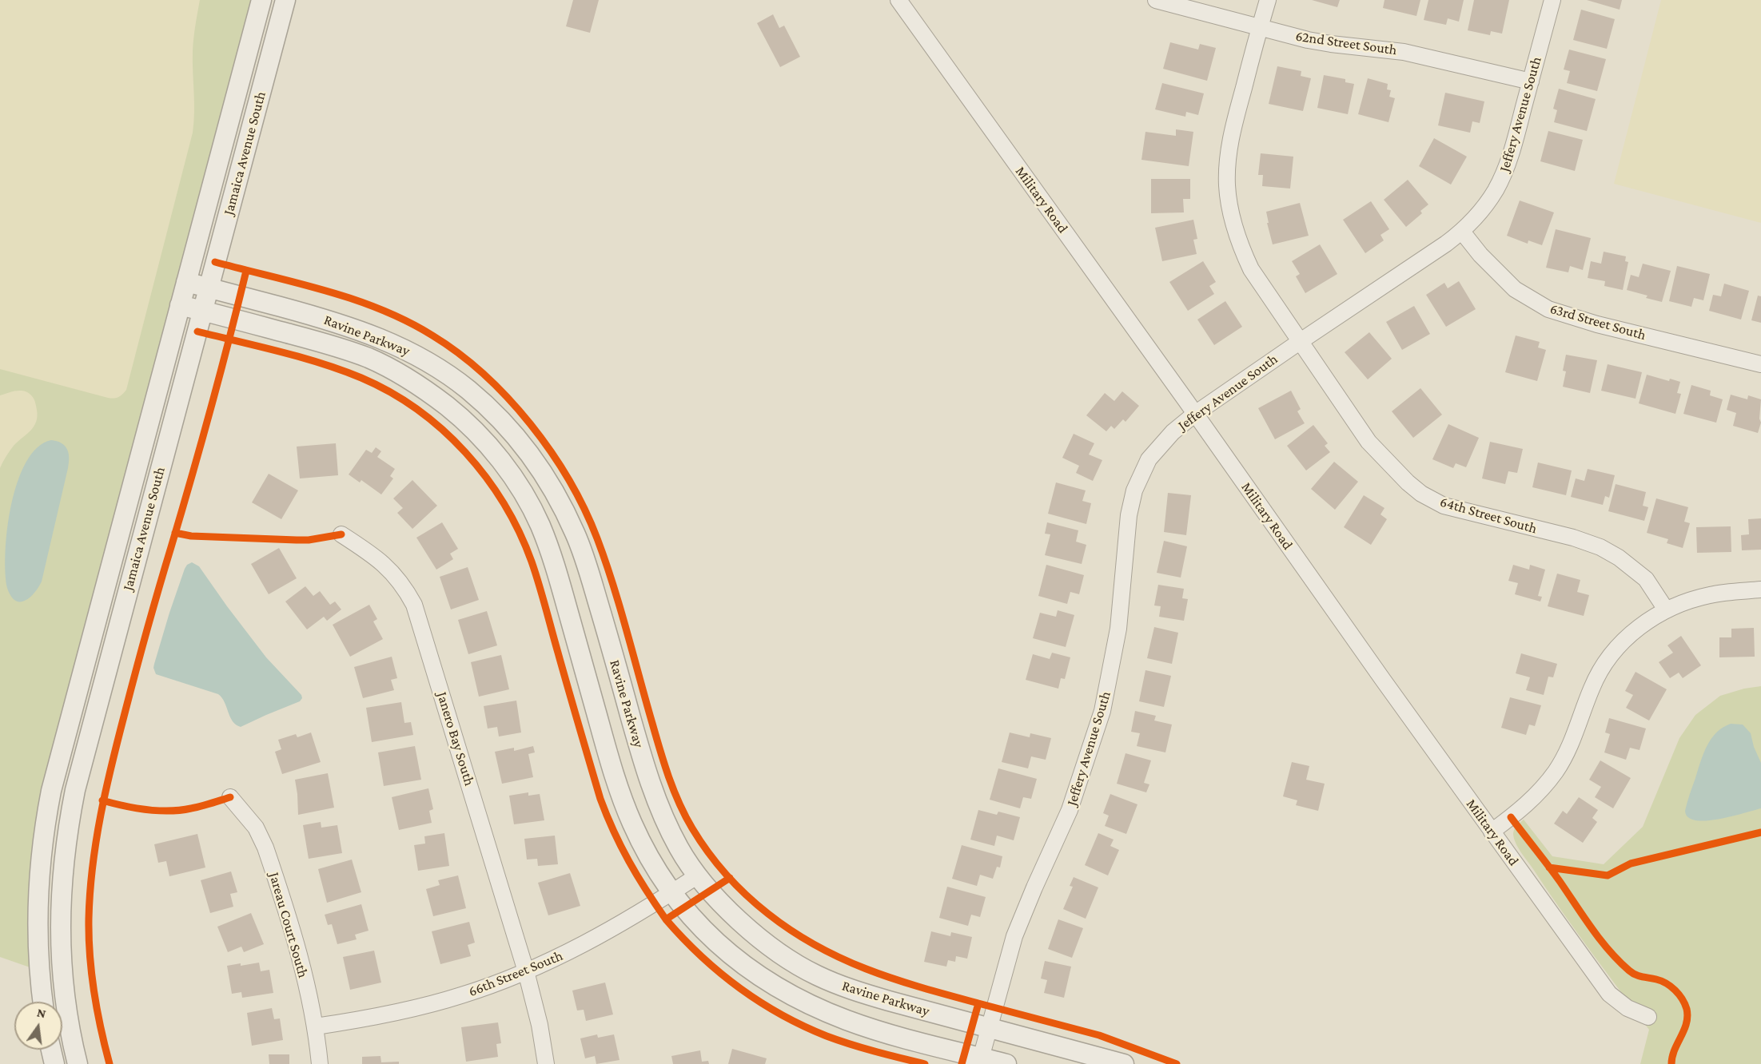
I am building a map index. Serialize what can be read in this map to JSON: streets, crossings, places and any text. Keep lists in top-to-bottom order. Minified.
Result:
{"streets":{"street":["62nd Street South","Jeffery Avenue South","Jamaica Avenue South","Military Road","63rd Street South","Ravine Parkway","64th Street South","Janero Bay South","Jareau Court South","66th Street South"]},"crossings":[["62nd Street South","Jeffery Avenue South"],["62nd Street South","64th Street South"],["Jeffery Avenue South","Military Road"],["Jeffery Avenue South","63rd Street South"],["Jeffery Avenue South","Ravine Parkway"],["Jeffery Avenue South","64th Street South"],["Jamaica Avenue South","Ravine Parkway"],["Ravine Parkway","66th Street South"],["Janero Bay South","66th Street South"],["Jareau Court South","66th Street South"]],"north":"top"}
